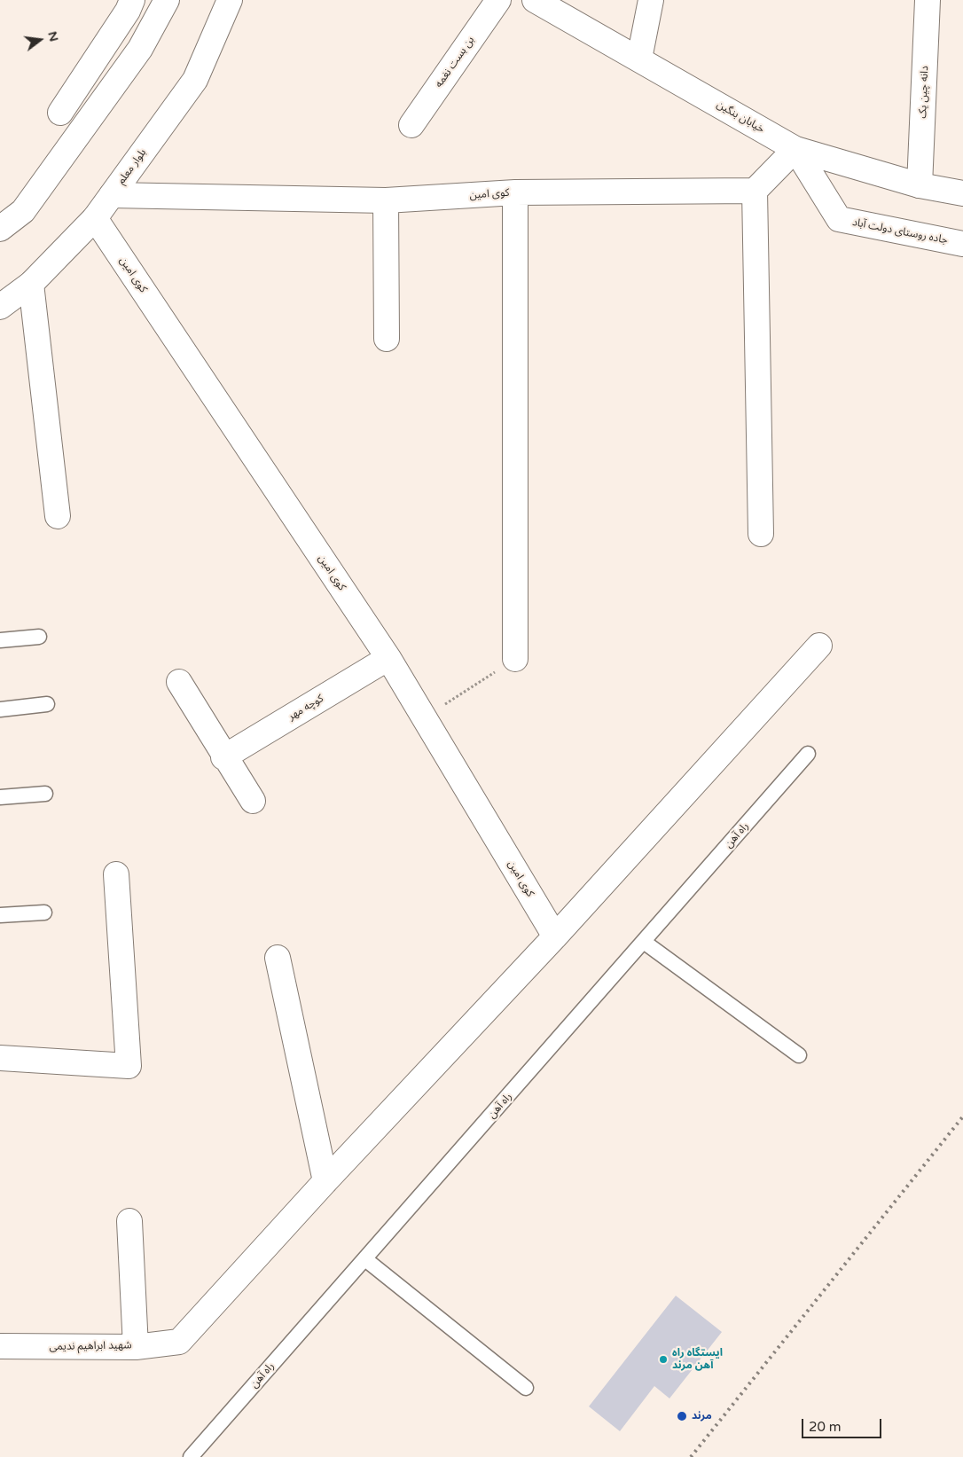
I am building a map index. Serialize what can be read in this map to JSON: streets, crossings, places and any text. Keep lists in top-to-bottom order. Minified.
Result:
{"streets":{"street":["بن بست نغمه","دانه چین یک","خیابان بنگین","بلوار معلم","کوی امین","جاده روستای دولت آباد","کوچه مهر","شهید ابراهیم ندیمی"],"lane":["راه آهن"]},"crossings":[["دانه چین یک","خیابان بنگین"],["خیابان بنگین","جاده روستای دولت آباد"],["بلوار معلم","کوی امین"],["کوی امین","کوچه مهر"]],"places":["ایستگاه راه آهن مرند","مرند"],"scale_bar":"20 m","north":"right"}
